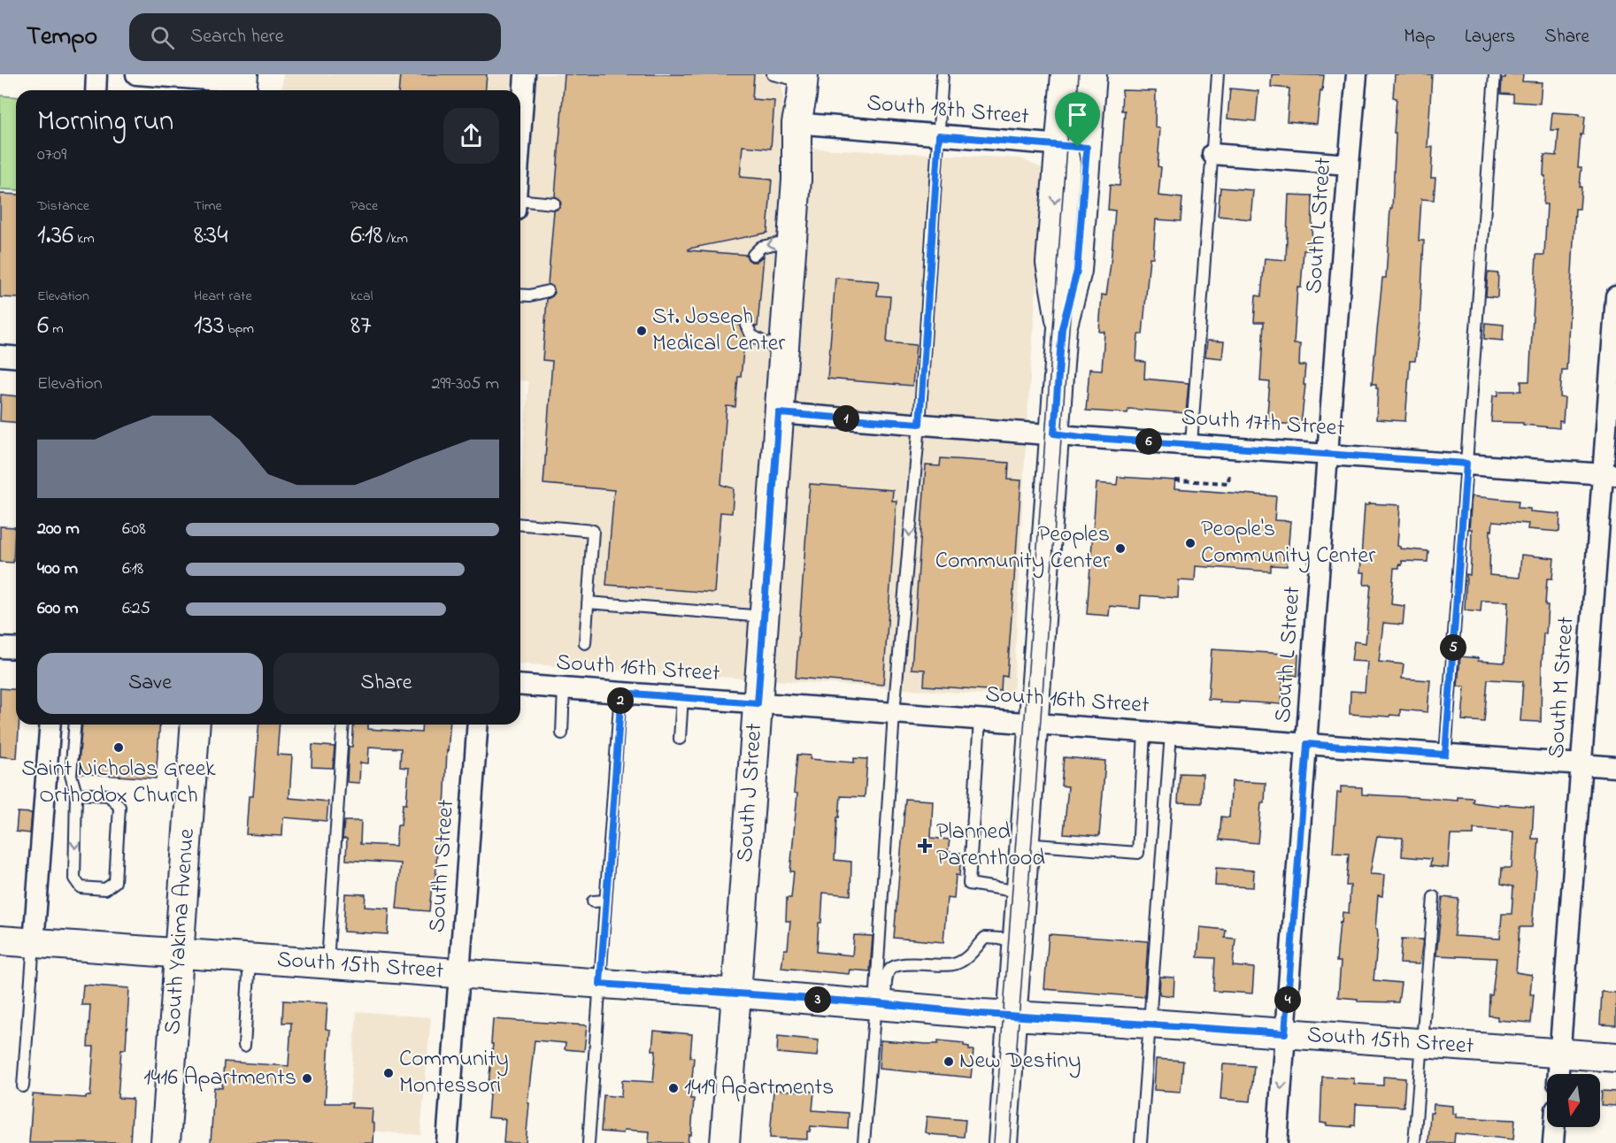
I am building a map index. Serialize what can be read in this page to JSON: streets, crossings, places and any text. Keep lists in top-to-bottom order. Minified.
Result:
{"streets":{"street":["South 18th Street","South L Street","South 17th Street","South 16th Street","South M Street","South J Street","South I Street","South Yakima Avenue","South 15th Street"]},"crossings":[["South L Street","South 17th Street"],["South L Street","South 16th Street"],["South L Street","South 15th Street"],["South 17th Street","South M Street"],["South 17th Street","South J Street"],["South 16th Street","South M Street"],["South 16th Street","South J Street"],["South M Street","South 15th Street"],["South J Street","South 15th Street"],["South I Street","South 15th Street"],["South Yakima Avenue","South 15th Street"]],"places":{"other":["St. Joseph Medical Center","People's Community Center","Peoples Community Center","Saint Nicholas Greek Orthodox Church","New Destiny","Community Montessori","1416 Apartments","1419 Apartments"],"health":["Planned Parenthood"]},"north":"bottom","page":{"header":"Tempo","search":"Search here","nav":["Map","Layers","Share"],"heading":["Morning run","07:09"],"stats":[["Distance","1.36 km"],["Time","8:34"],["Pace","6:18 /km"],["Elevation","6 m"],["Heart rate","133 bpm"],["kcal","87"]],"chart":["Elevation","299–305 m"],"pins":["1","6","5","2","3","4"],"list":[{"name":"200 m","note":"6:08"},{"name":"400 m","note":"6:18"},{"name":"600 m","note":"6:25"}],"buttons":["Save","Share"]}}
